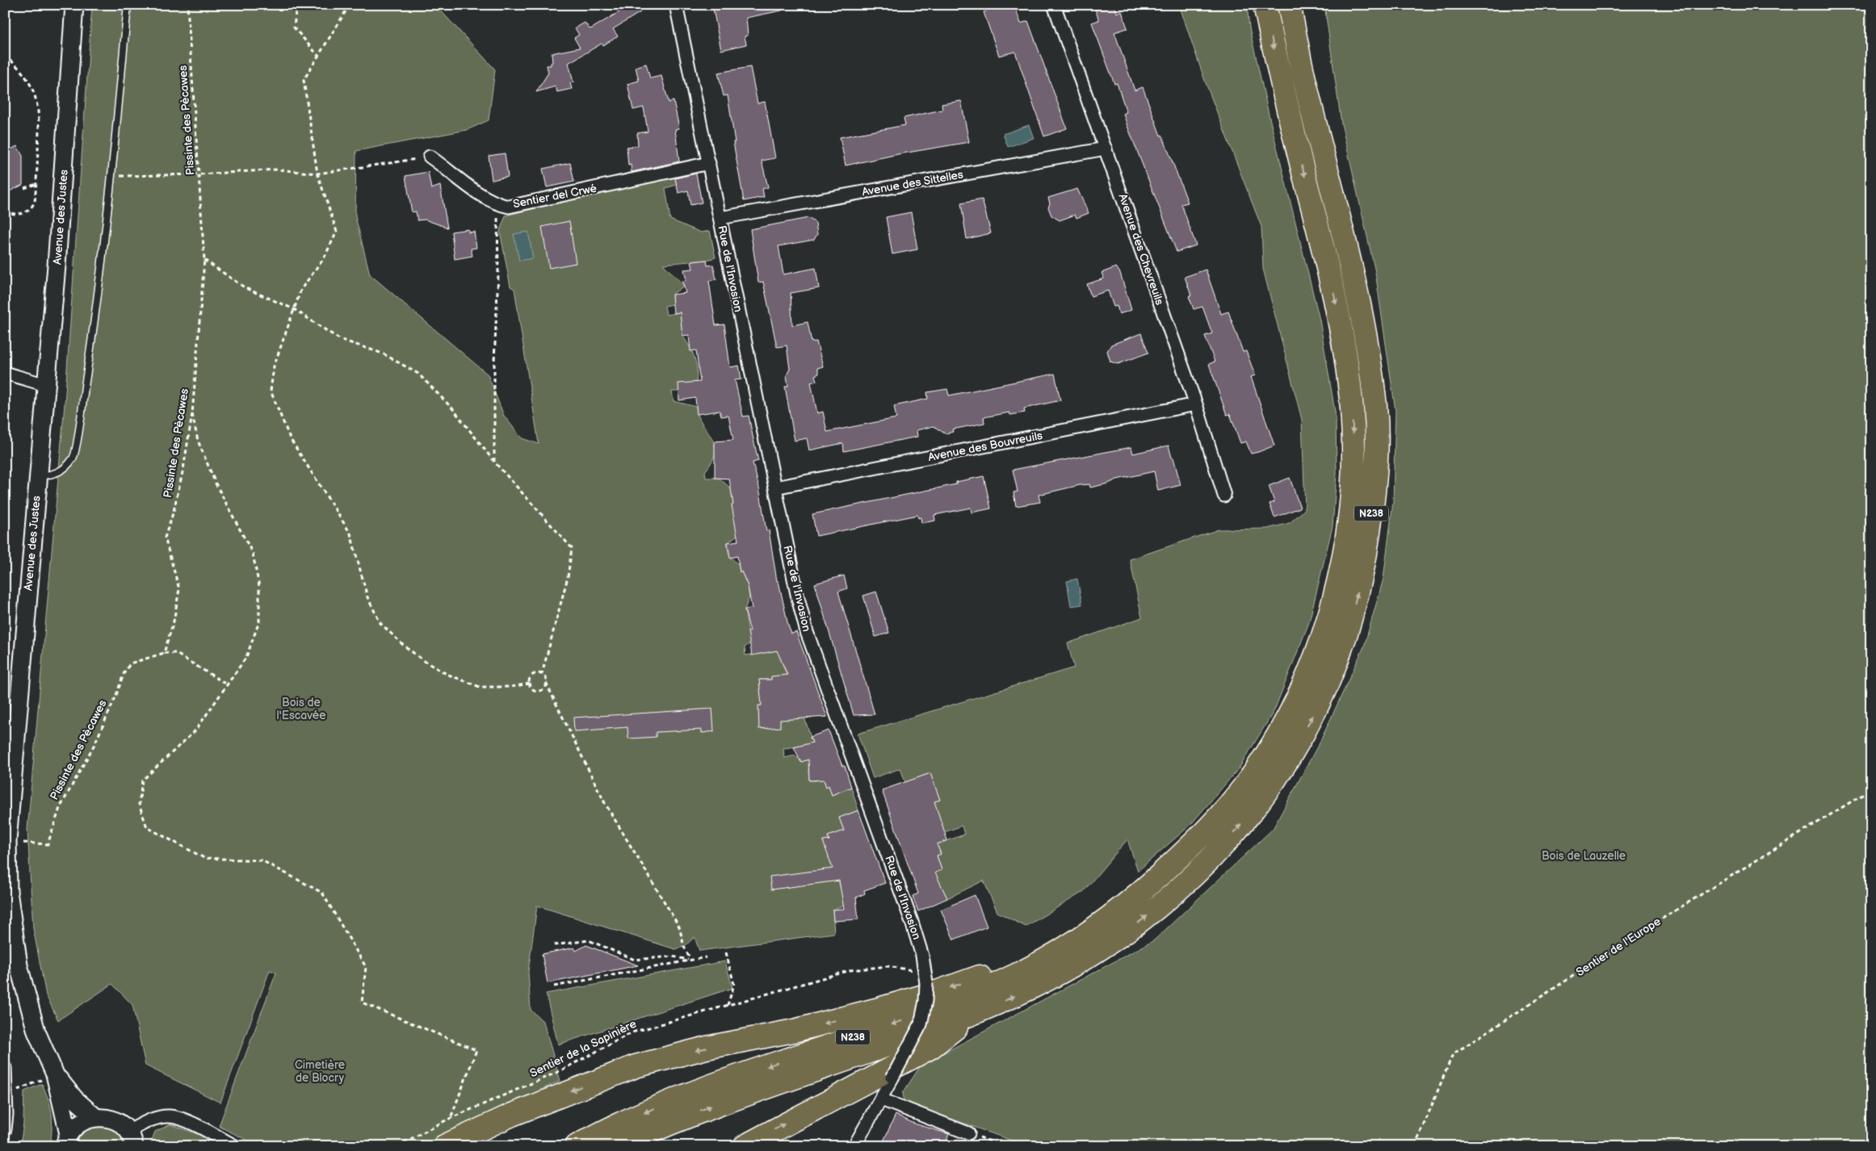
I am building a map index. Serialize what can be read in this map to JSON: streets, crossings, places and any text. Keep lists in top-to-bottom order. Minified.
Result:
{"streets":{"highway":["N238"],"main road":["Avenue des Justes"],"street":["Avenue des Sittelles","Sentier del Crwé","Avenue des Chevreuils","Rue de l'Invasion","Avenue des Bouvreuils"],"path":["Pissinte des Pècawes","Sentier de l'Europe","Sentier de la Sapinière"]},"crossings":[["Pissinte des Pècawes","Avenue des Justes"],["Avenue des Sittelles","Avenue des Chevreuils"],["Avenue des Sittelles","Rue de l'Invasion"],["Sentier del Crwé","Rue de l'Invasion"],["Avenue des Chevreuils","Avenue des Bouvreuils"],["Rue de l'Invasion","Avenue des Bouvreuils"],["Rue de l'Invasion","Sentier de la Sapinière"]],"parks":["Bois de l'Escavée","Bois de Lauzelle","Cimetière de Blocry"]}
